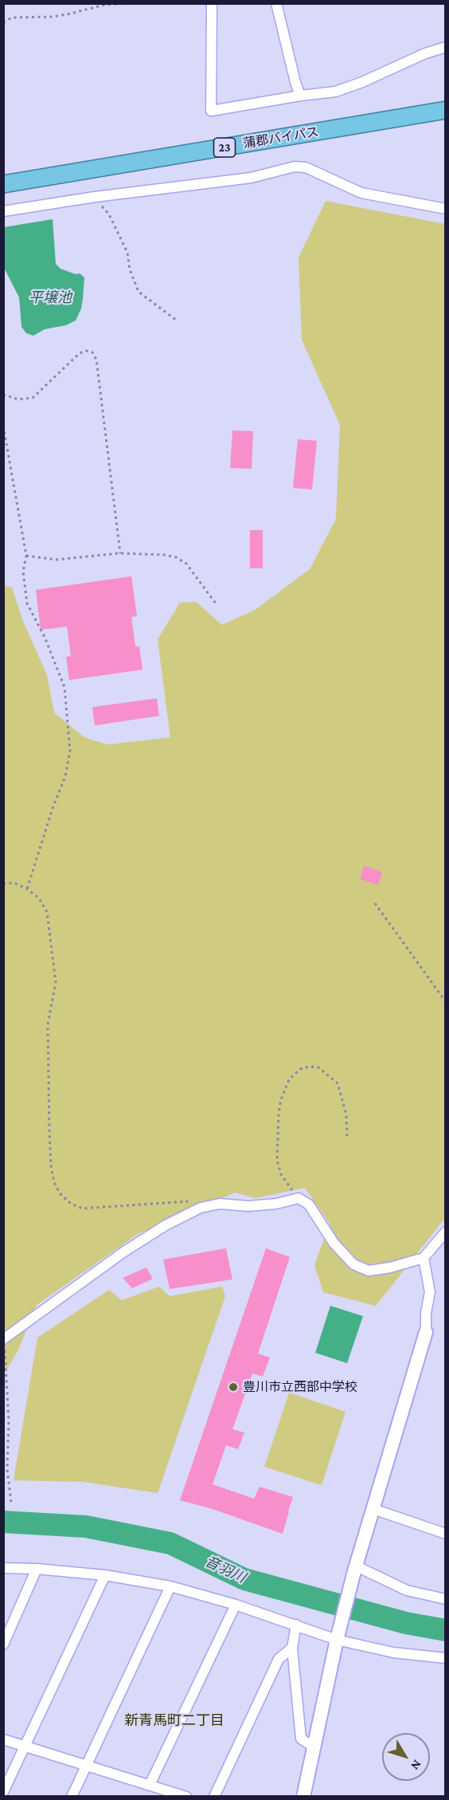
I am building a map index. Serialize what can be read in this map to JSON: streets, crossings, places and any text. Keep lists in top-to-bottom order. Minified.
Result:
{"streets":{"highway":["蒲郡バイパス","23"]},"districts":["新青馬町二丁目"],"water":["平壌池","音羽川"],"places":["豊川市立西部中学校"],"north":"bottom right"}
